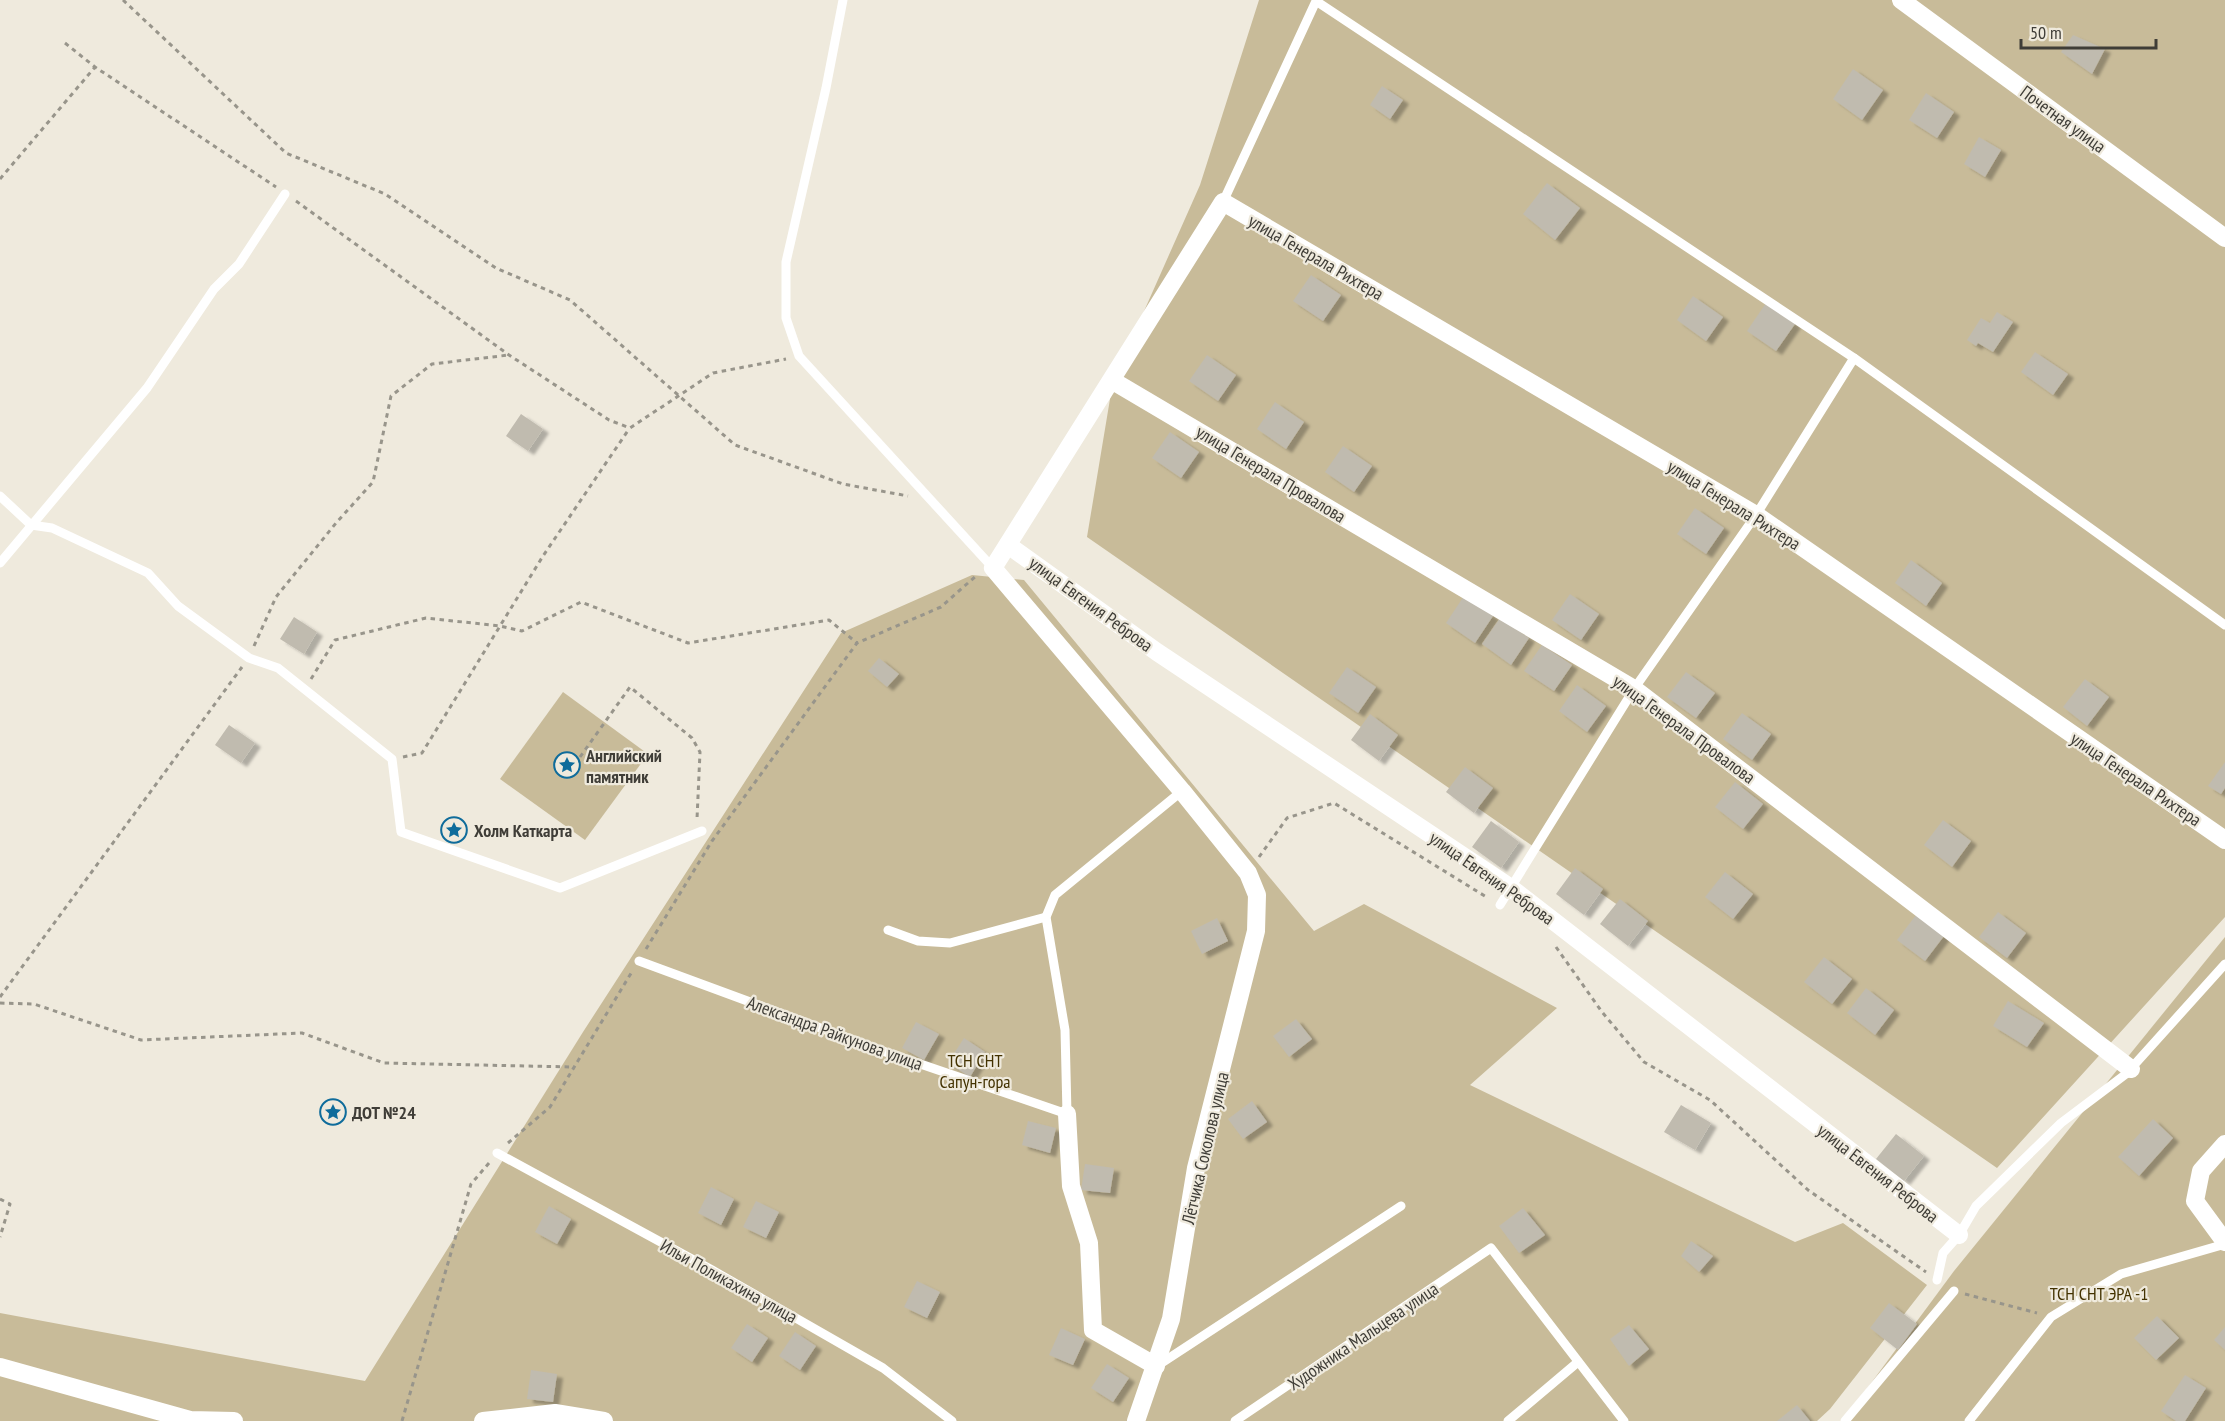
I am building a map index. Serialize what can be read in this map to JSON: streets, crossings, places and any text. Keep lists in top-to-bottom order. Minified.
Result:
{"streets":{"street":["Почетная улица","улица Генерала Рихтера","улица Генерала Провалова","улица Евгения Реброва","Лётчика Соколова улица"],"lane":["Александра Райкунова улица","Ильи Поликахина улица","Художника Мальцева улица"]},"parks":["ТСН СНТ Сапун-гора","ТСН СНТ ЭРА -1"],"places":{"place":["Английский памятник","Холм Каткарта","ДОТ №24"]},"scale_bar":"50 m"}
